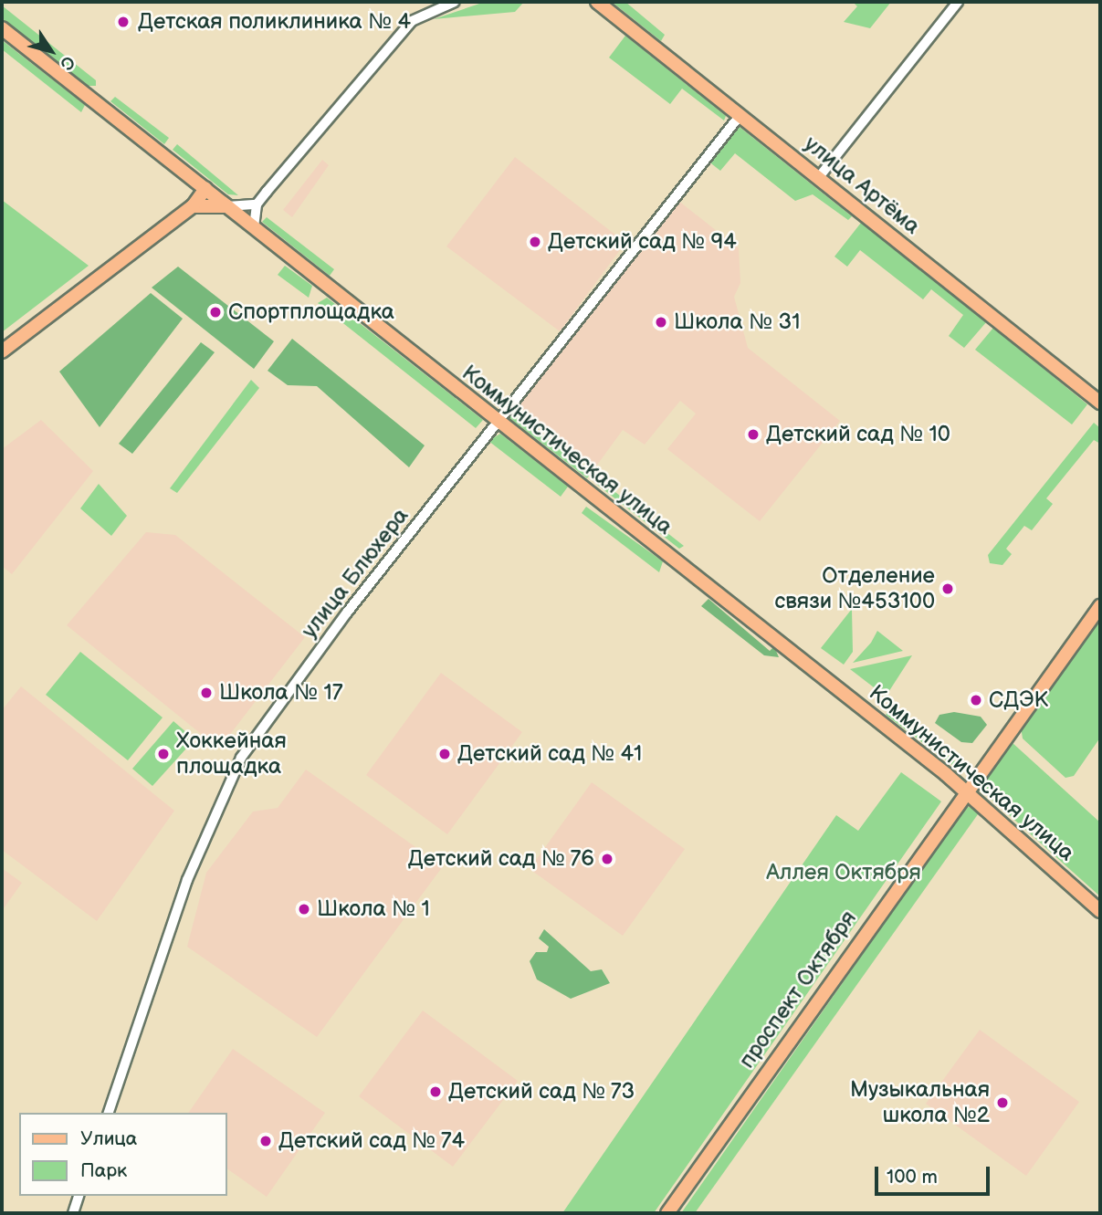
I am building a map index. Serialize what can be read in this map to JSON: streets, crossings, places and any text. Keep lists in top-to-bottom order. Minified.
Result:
{"streets":{"main road":["улица Артёма","Коммунистическая улица","проспект Октября"],"street":["улица Блюхера"]},"crossings":[["улица Артёма","улица Блюхера"],["Коммунистическая улица","улица Блюхера"],["Коммунистическая улица","проспект Октября"]],"parks":["Аллея Октября"],"places":["Детская поликлиника № 4","Детский сад № 94","Спортплощадка","Школа № 31","Детский сад № 10","Отделение связи №453100","Школа № 17","СДЭК","Хоккейная площадка","Детский сад № 41","Детский сад № 76","Школа № 1","Детский сад № 73","Музыкальная школа №2","Детский сад № 74"],"legend":["Улица","Парк"],"scale_bar":"100 m","north":"bottom right"}
